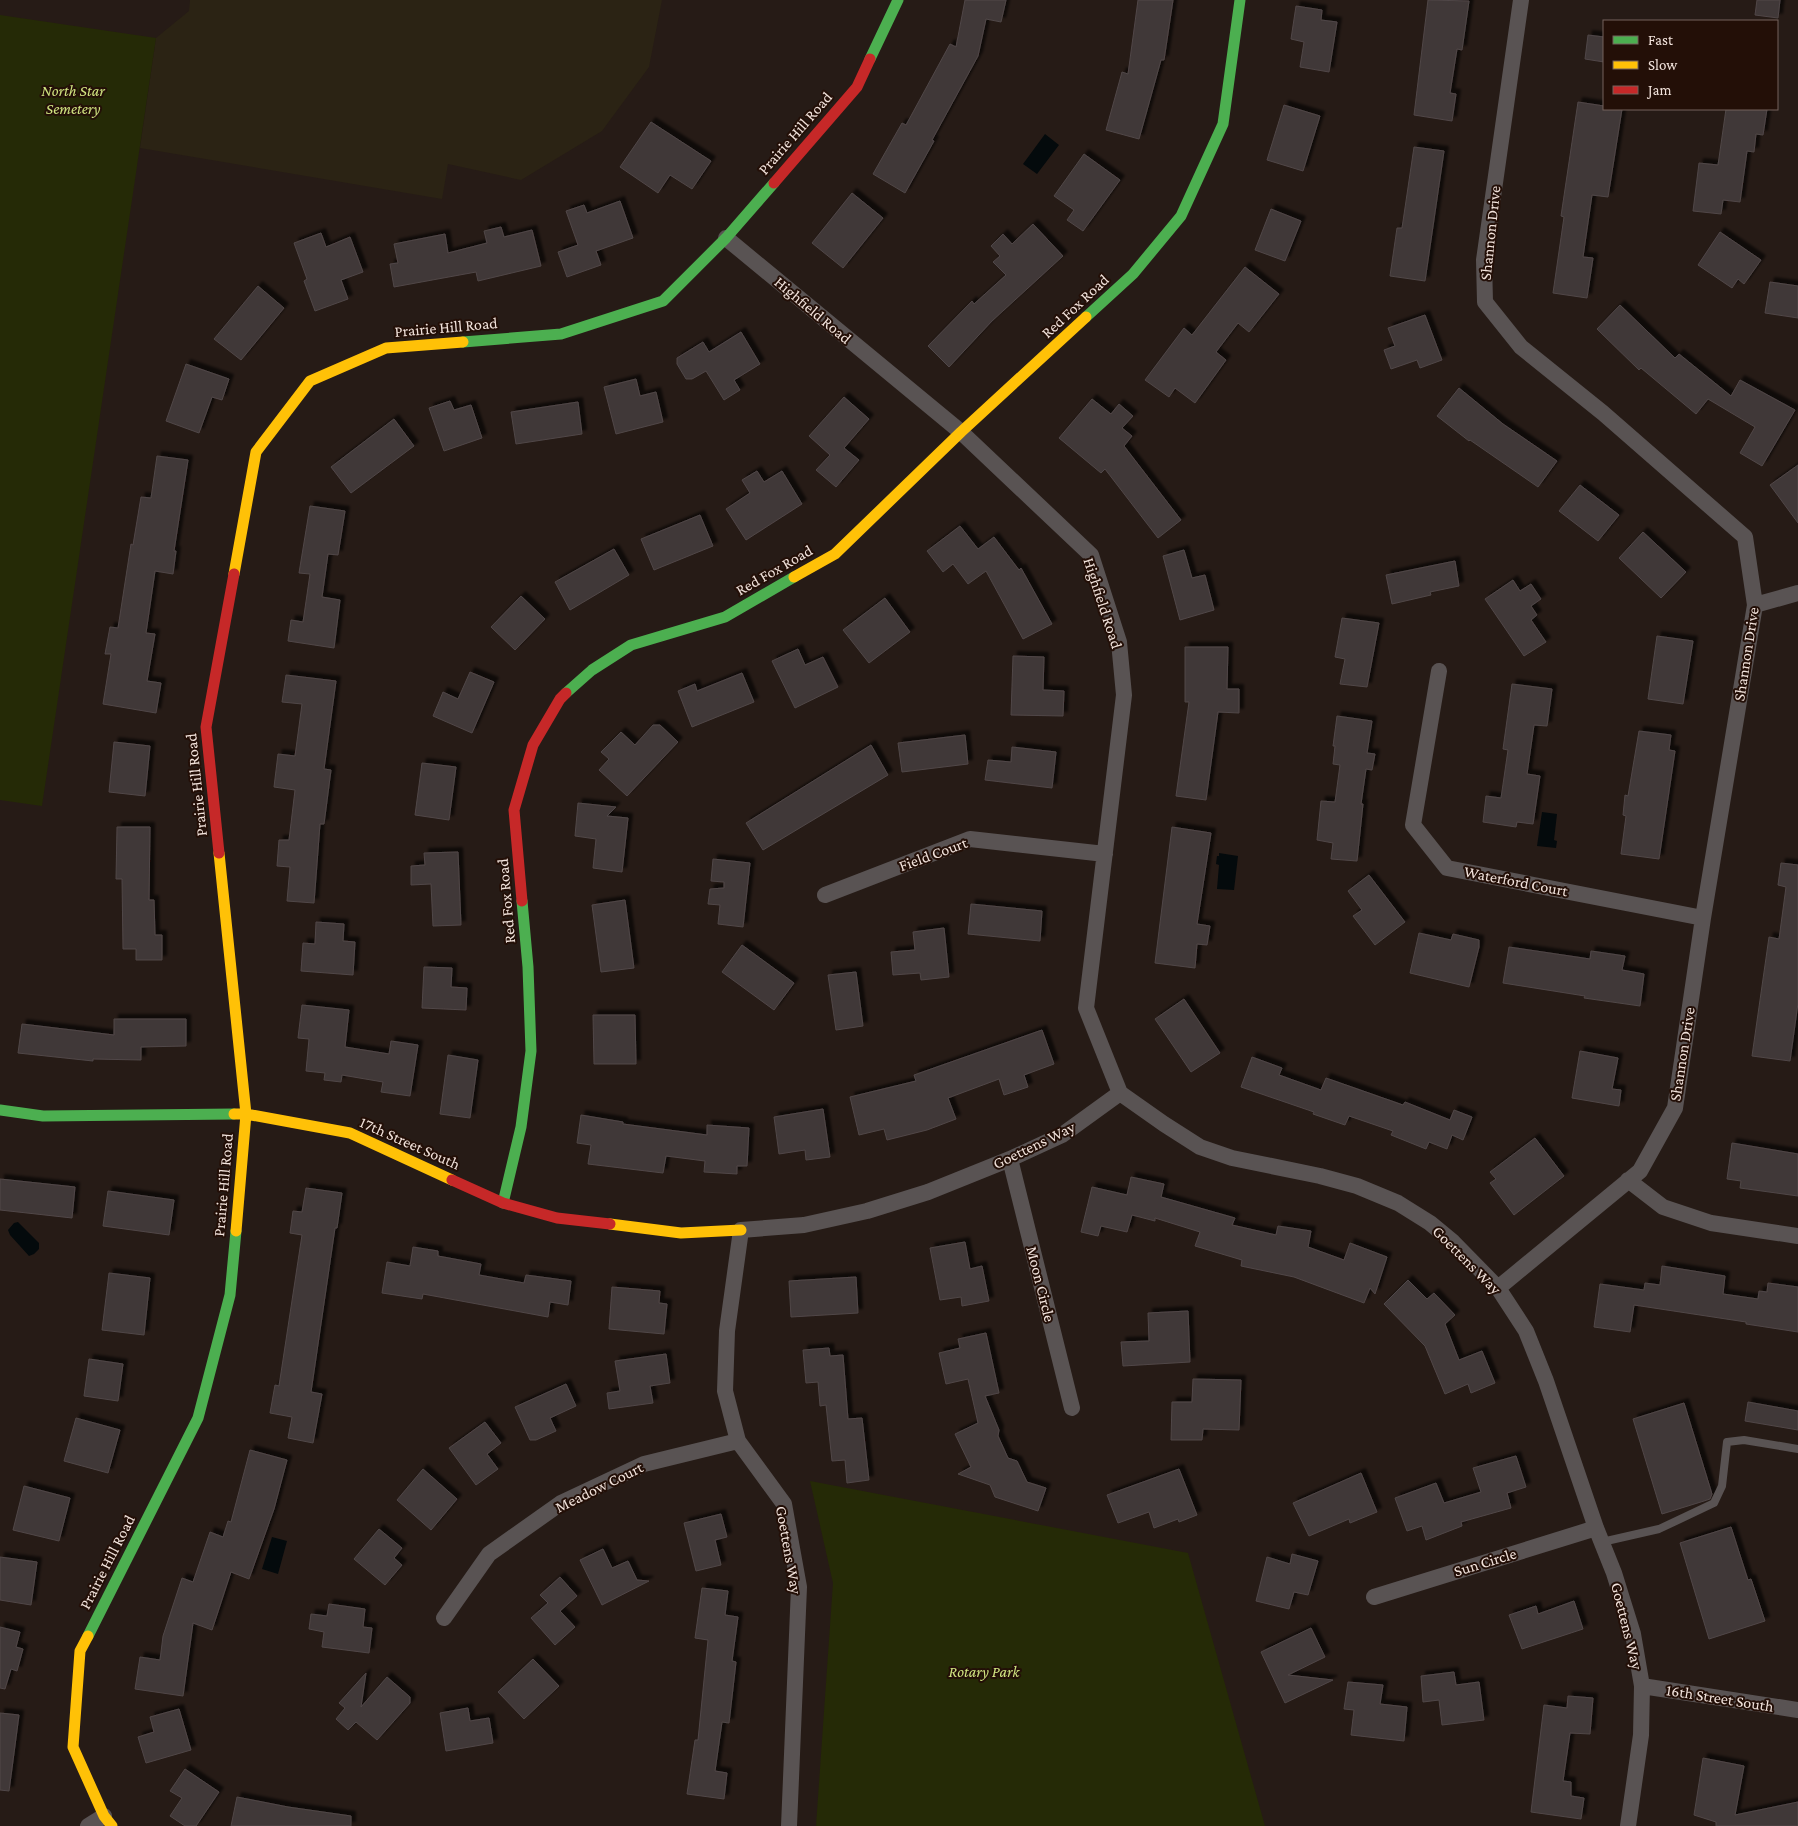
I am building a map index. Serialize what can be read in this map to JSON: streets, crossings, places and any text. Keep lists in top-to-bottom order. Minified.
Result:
{"streets":{"street":["Prairie Hill Road","Shannon Drive","Red Fox Road","Highfield Road","Field Court","Waterford Court","17th Street South","Goettens Way","Moon Circle","Meadow Court","Sun Circle","16th Street South"]},"crossings":[["Prairie Hill Road","Highfield Road"],["Prairie Hill Road","17th Street South"],["Shannon Drive","Waterford Court"],["Shannon Drive","Goettens Way"],["Red Fox Road","Highfield Road"],["Red Fox Road","17th Street South"],["Highfield Road","Field Court"],["Highfield Road","Goettens Way"],["17th Street South","Goettens Way"],["Goettens Way","Moon Circle"],["Goettens Way","Meadow Court"],["Goettens Way","Sun Circle"],["Goettens Way","16th Street South"]],"parks":["North Star Semetery","Rotary Park"],"legend":["Fast","Slow","Jam"]}
